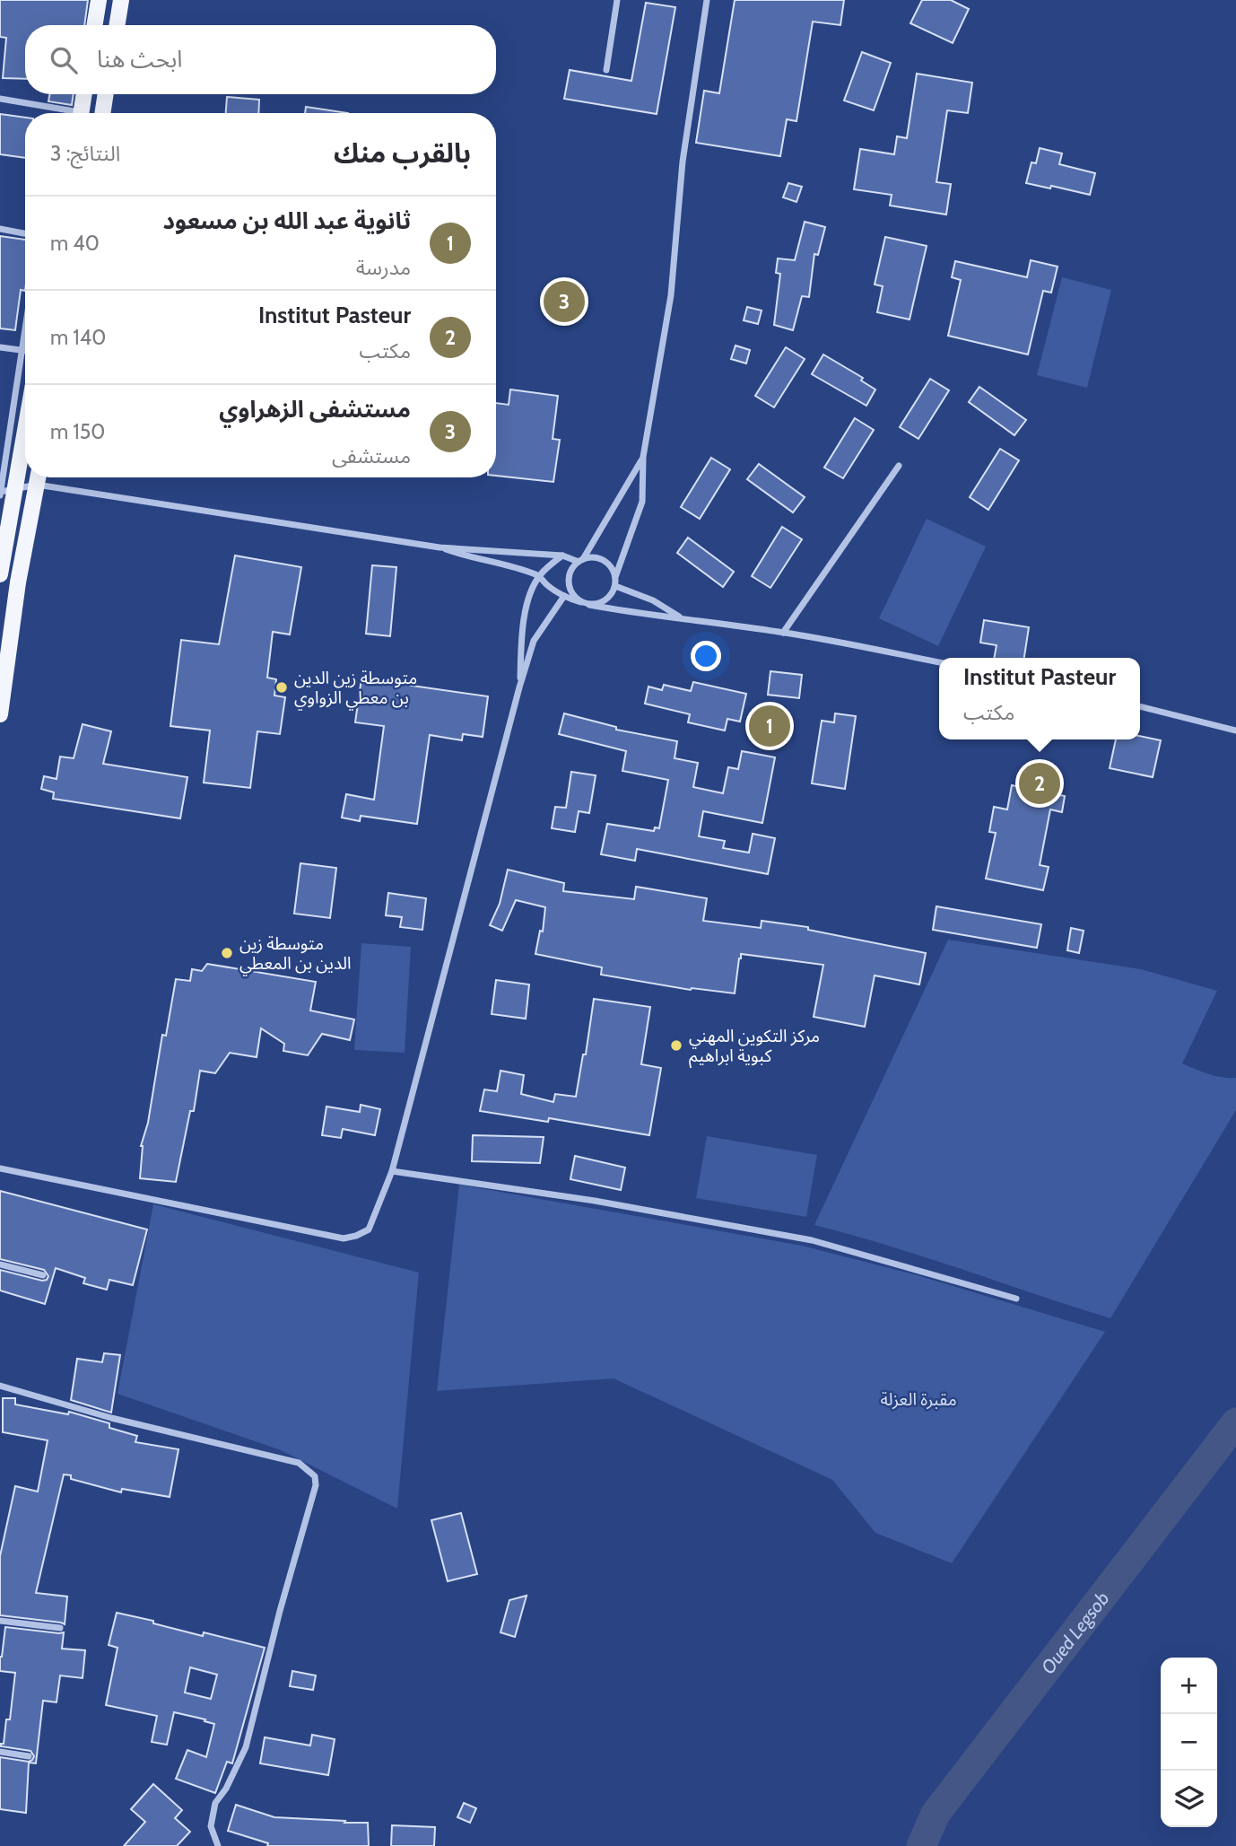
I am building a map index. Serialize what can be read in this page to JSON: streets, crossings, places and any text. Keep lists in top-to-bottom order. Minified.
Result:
{"water":["Oued Legsob"],"parks":["مقبرة العزلة"],"places":["متوسطة زين الدين بن معطي الزواوي","متوسطة زين الدين بن المعطي","مركز التكوين المهني كبوية ابراهيم"],"page":{"search":"ابحث هنا","heading":["بالقرب منك","النتائج: 3"],"list":[{"mark":"1","name":"ثانوية عبد الله بن مسعود","note":"مدرسة","value":"40 m"},{"mark":"2","name":"Institut Pasteur","note":"مكتب","value":"140 m"},{"mark":"3","name":"مستشفى الزهراوي","note":"مستشفى","value":"150 m"}],"pins":["3","1","2"],"popup":["Institut Pasteur","مكتب"],"map_buttons":["+","−"]}}
